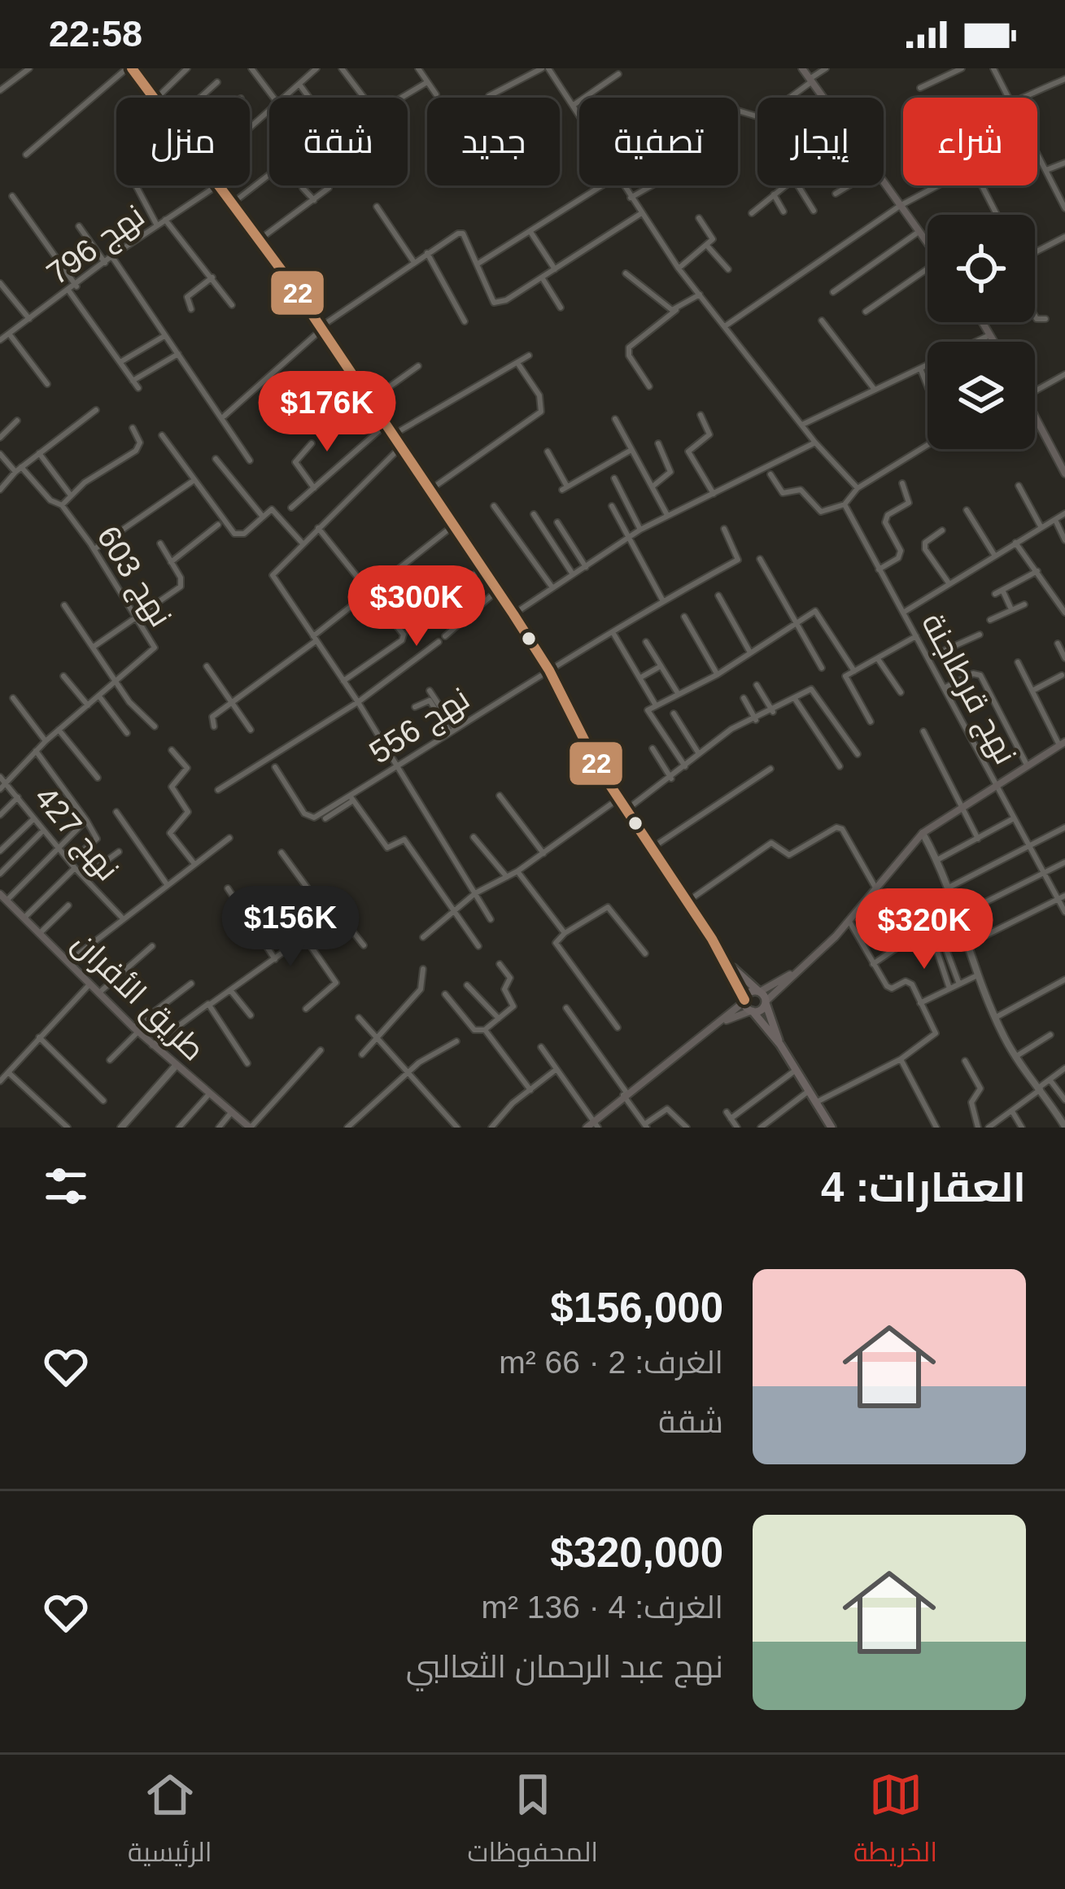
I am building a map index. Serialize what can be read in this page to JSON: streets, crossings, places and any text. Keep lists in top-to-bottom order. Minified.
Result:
{"streets":{"main road":["طريق الأفران"],"street":["نهج 796","نهج 603","نهج قرطاجنة","نهج 556","نهج 427"]},"crossings":[["نهج 603","نهج 427"]],"lines":["transit line 22"],"page":{"status":"22:58","chip":["شراء","إيجار","تصفية","جديد","شقة","منزل"],"price":["$176K","$300K","$156K","$320K"],"heading":"العقارات: 4","list":[{"name":"$156,000","note":"الغرف: 2 · 66 m² · شقة"},{"name":"$320,000","note":"الغرف: 4 · 136 m² · نهج عبد الرحمان الثعالبي"}],"tabs":["الخريطة","المحفوظات","الرئيسية"]}}
